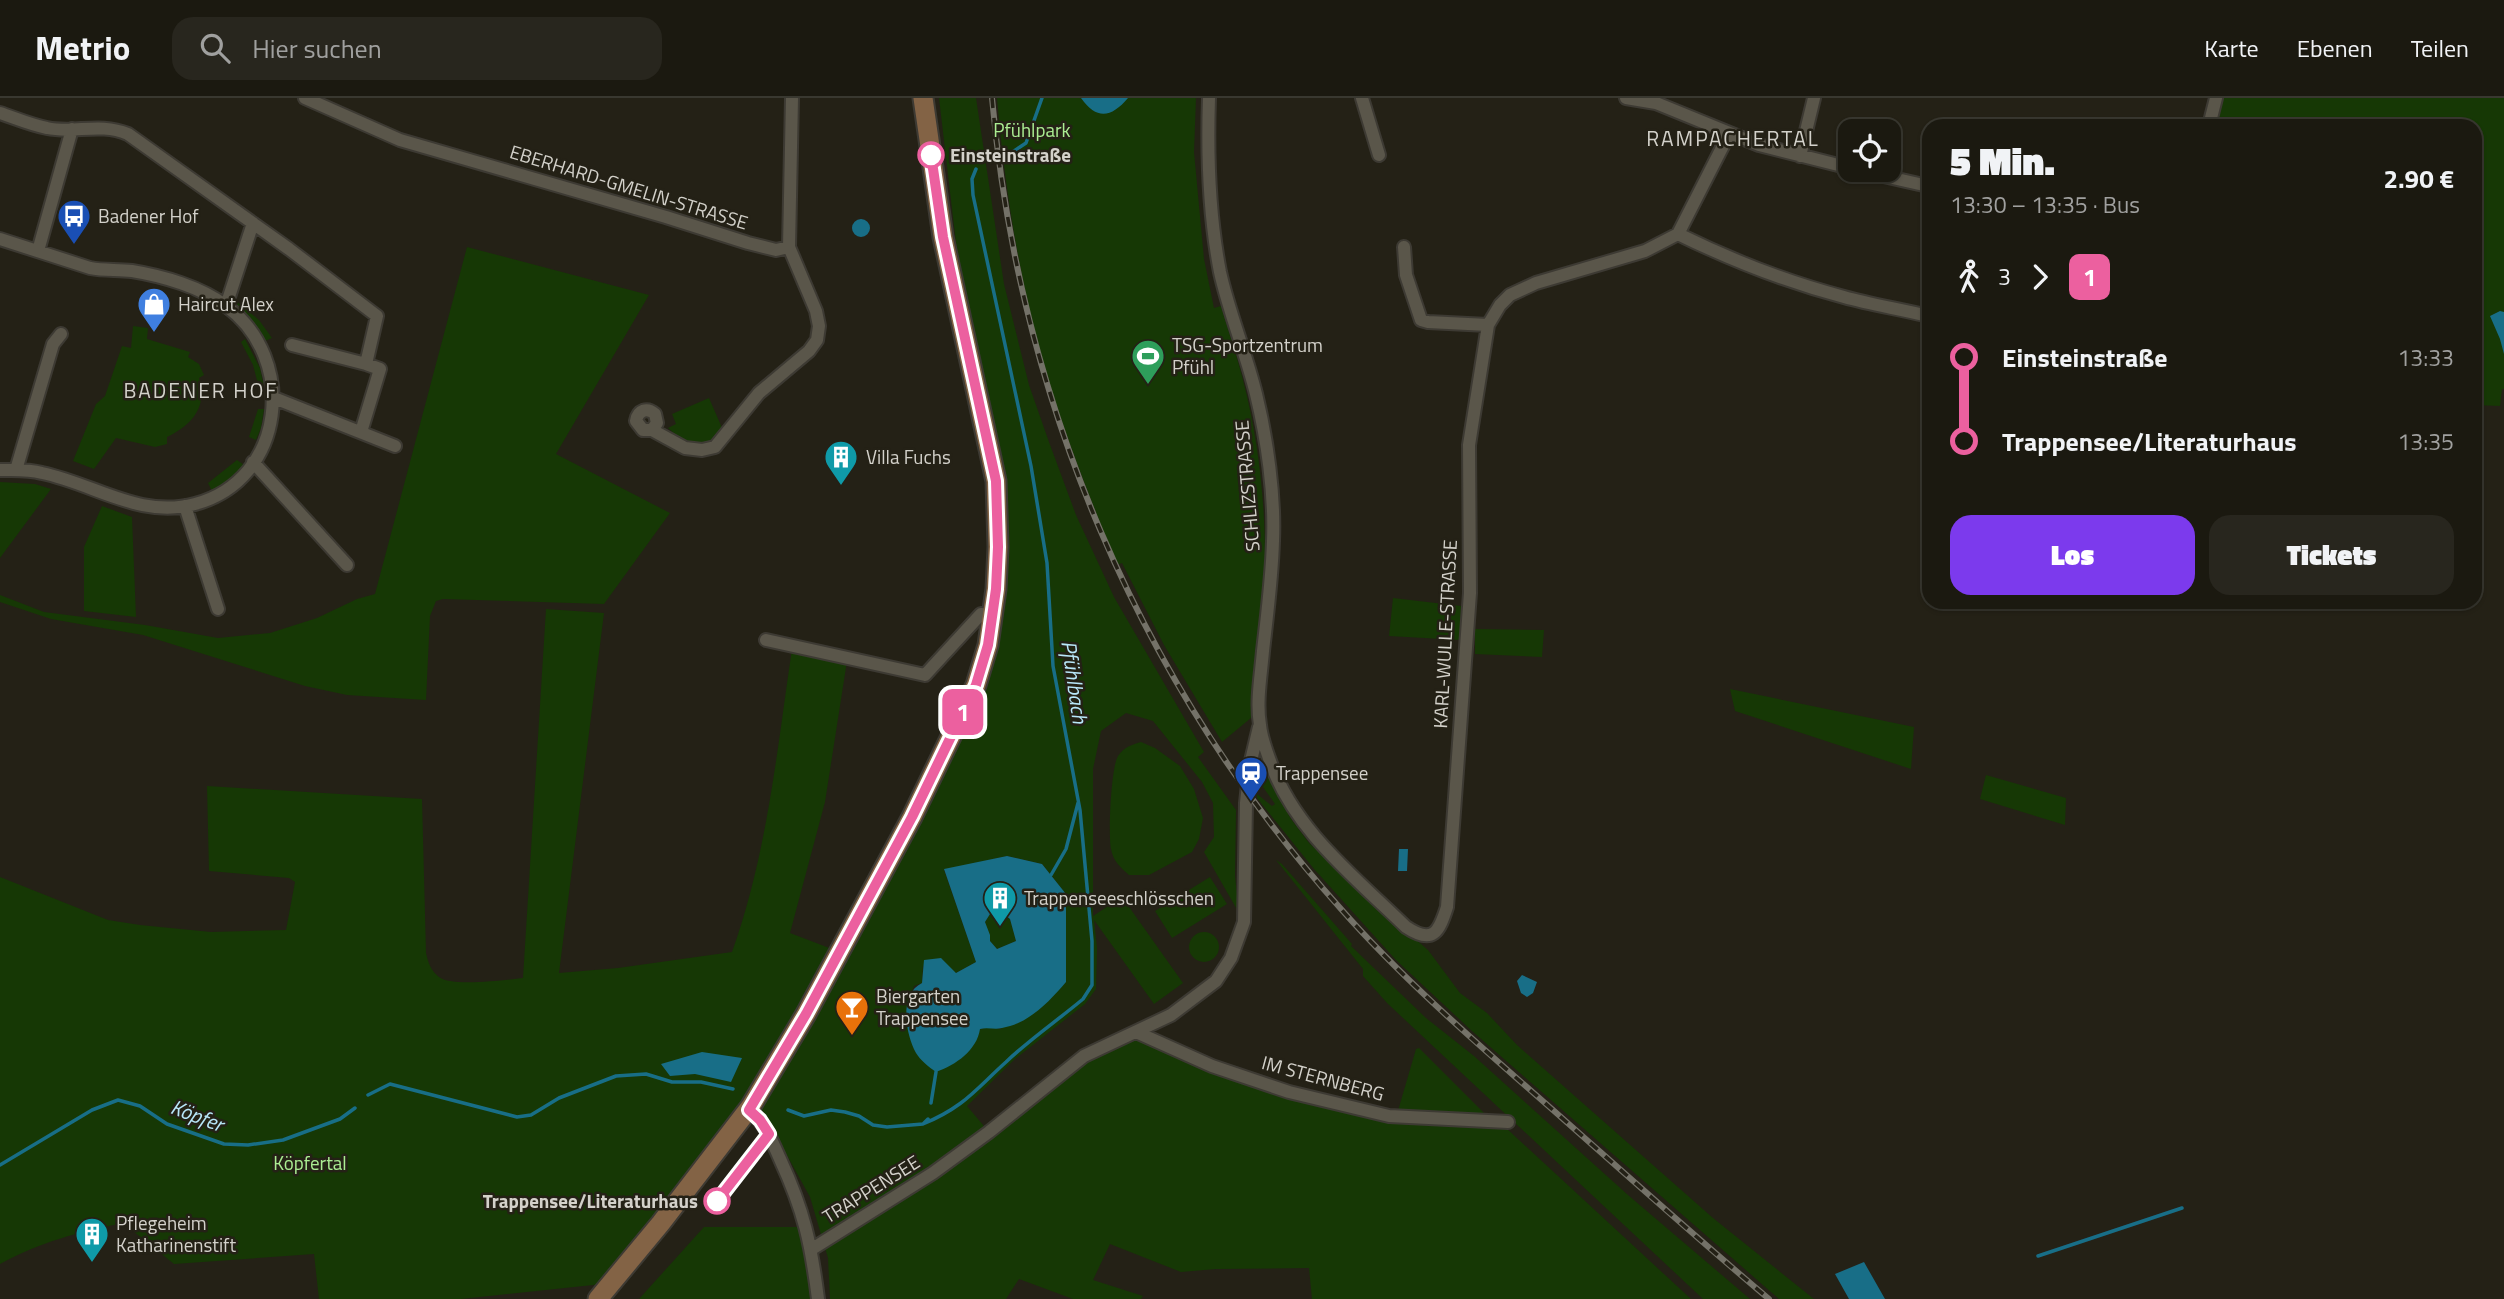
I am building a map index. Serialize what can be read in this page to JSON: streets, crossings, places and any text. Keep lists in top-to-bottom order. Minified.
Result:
{"streets":{"street":["EBERHARD-GMELIN-STRASSE","SCHLIZSTRASSE","KARL-WULLE-STRASSE","IM STERNBERG","TRAPPENSEE"]},"crossings":[["SCHLIZSTRASSE","KARL-WULLE-STRASSE"],["SCHLIZSTRASSE","TRAPPENSEE"],["IM STERNBERG","TRAPPENSEE"]],"districts":["RAMPACHERTAL","BADENER HOF"],"water":["Pfühlbach","Köpfer"],"parks":["Pfühlpark","Köpfertal"],"places":{"other":["Einsteinstraße","Trappensee/Literaturhaus"],"bus stop":["Badener Hof"],"shop":["Haircut Alex"],"sports":["TSG-Sportzentrum Pfühl"],"building":["Villa Fuchs","Trappenseeschlösschen","Pflegeheim Katharinenstift"],"station":["Trappensee"],"bar":["Biergarten Trappensee"]},"lines":["bus line 1"],"page":{"header":"Metrio","search":"Hier suchen","nav":["Karte","Ebenen","Teilen"],"on_map":"1","heading":["5 Min.","13:30 – 13:35 · Bus","2.90 €"],"legs":["3","1"],"list":[{"name":"Einsteinstraße","value":"13:33"},{"name":"Trappensee/Literaturhaus","value":"13:35"}],"buttons":["Los","Tickets"]}}
